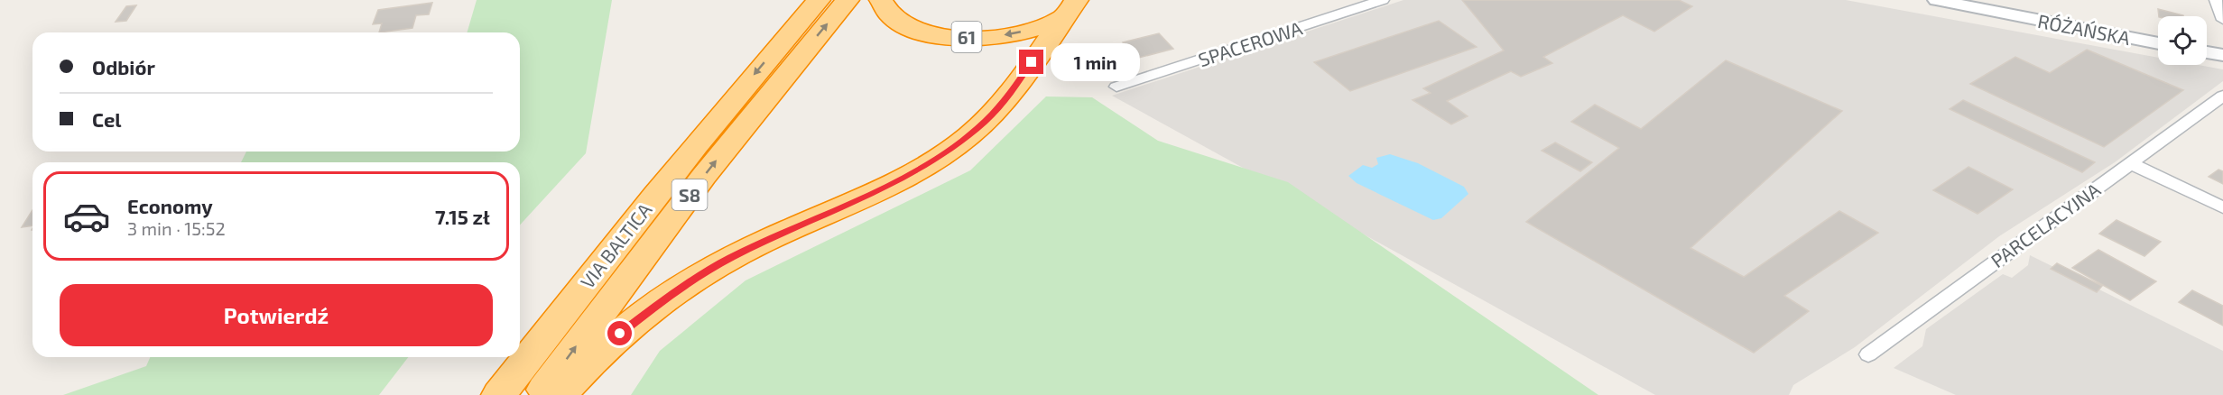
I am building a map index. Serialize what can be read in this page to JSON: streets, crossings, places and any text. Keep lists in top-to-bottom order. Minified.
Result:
{"streets":{"highway":["61","S8","VIA BALTICA"],"street":["RÓŻAŃSKA","SPACEROWA","PARCELACYJNA"]},"page":{"banner":["Odbiór","Cel"],"bubble":"1 min","list":[{"name":"Economy","note":"3 min · 15:52","value":"7.15 zł"}],"buttons":"Potwierdź"}}
